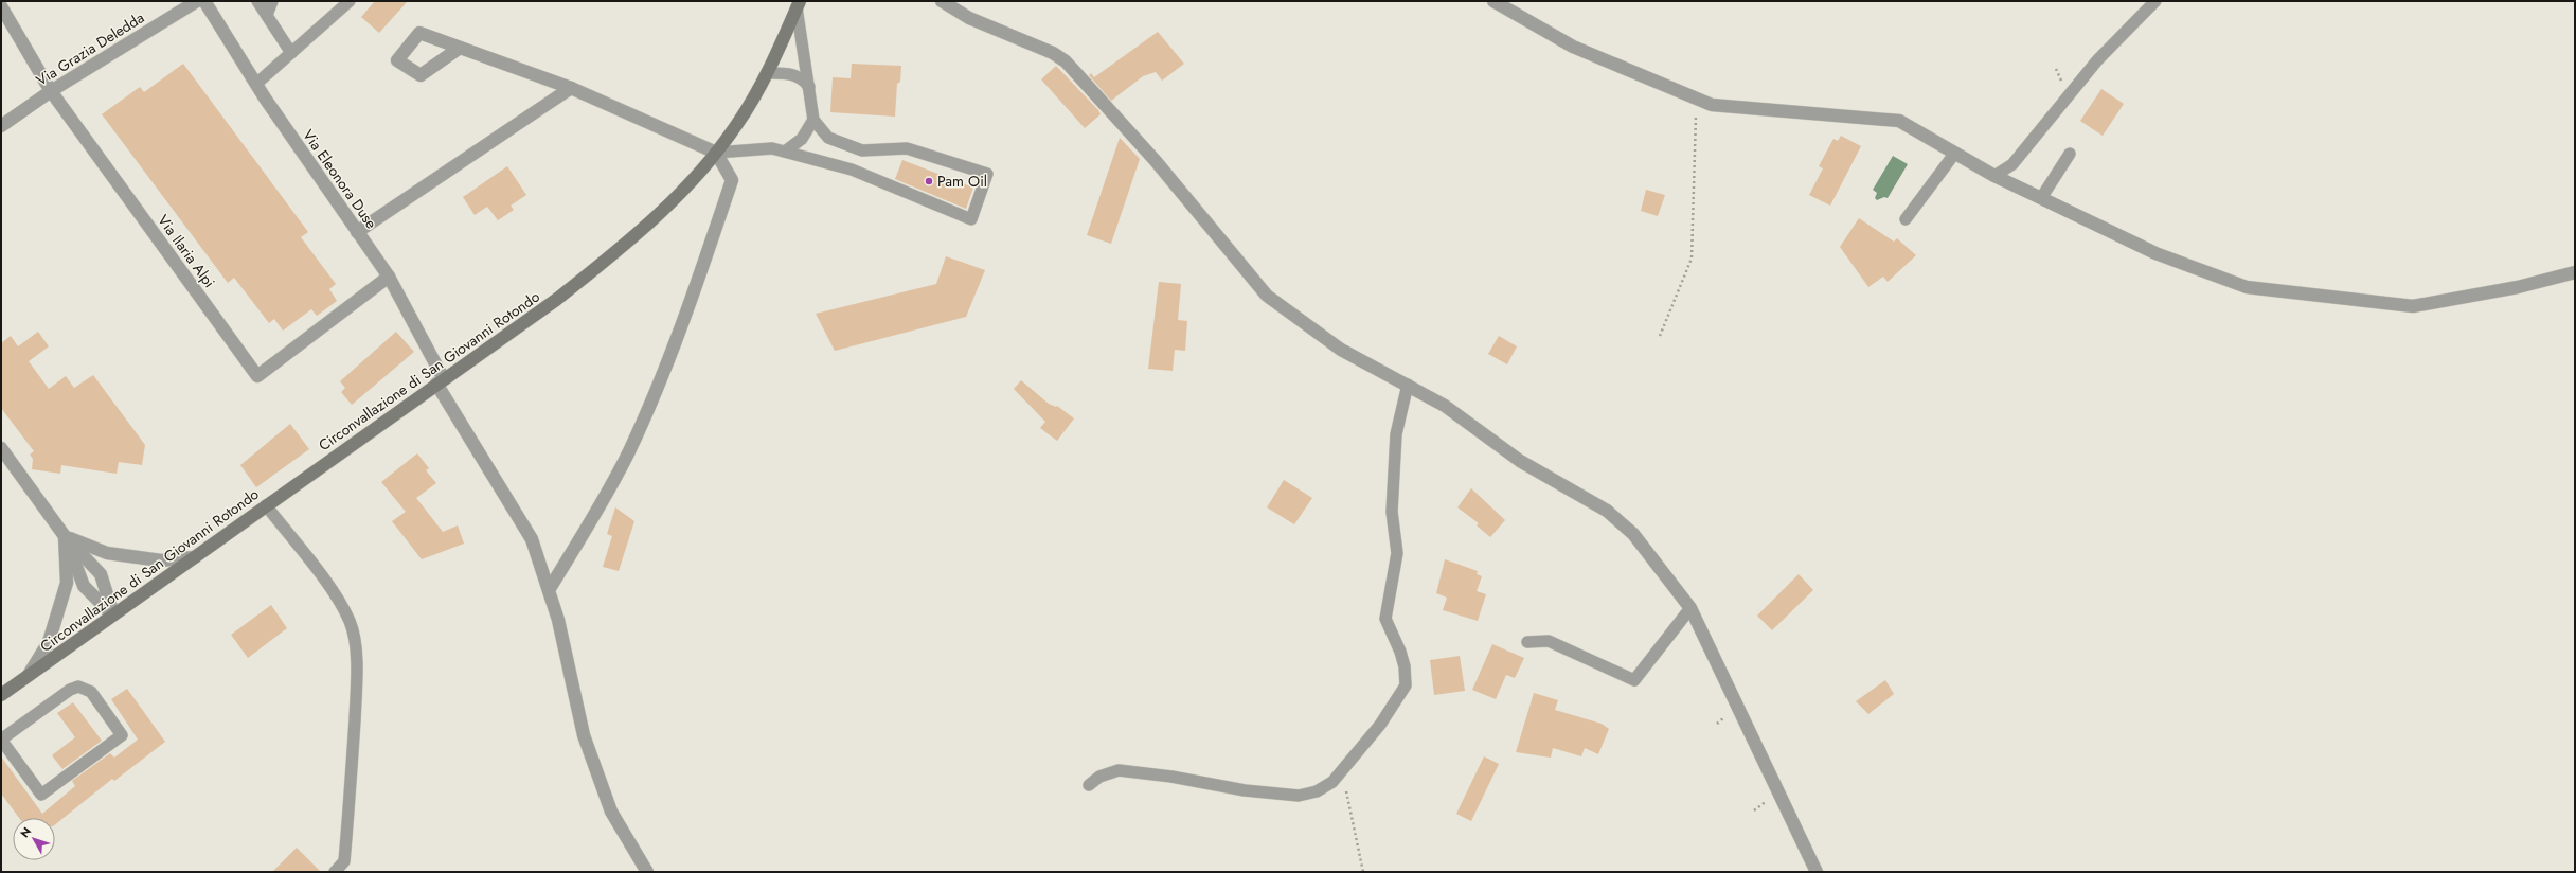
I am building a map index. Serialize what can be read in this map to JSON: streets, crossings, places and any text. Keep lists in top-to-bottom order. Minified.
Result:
{"streets":{"main road":["Circonvallazione di San Giovanni Rotondo"],"street":["Via Grazia Deledda","Via Eleonora Duse","Via Ilaria Alpi"]},"crossings":[["Via Grazia Deledda","Via Ilaria Alpi"],["Via Eleonora Duse","Via Ilaria Alpi"],["Via Eleonora Duse","Circonvallazione di San Giovanni Rotondo"]],"places":["Pam Oil"],"north":"top left"}
